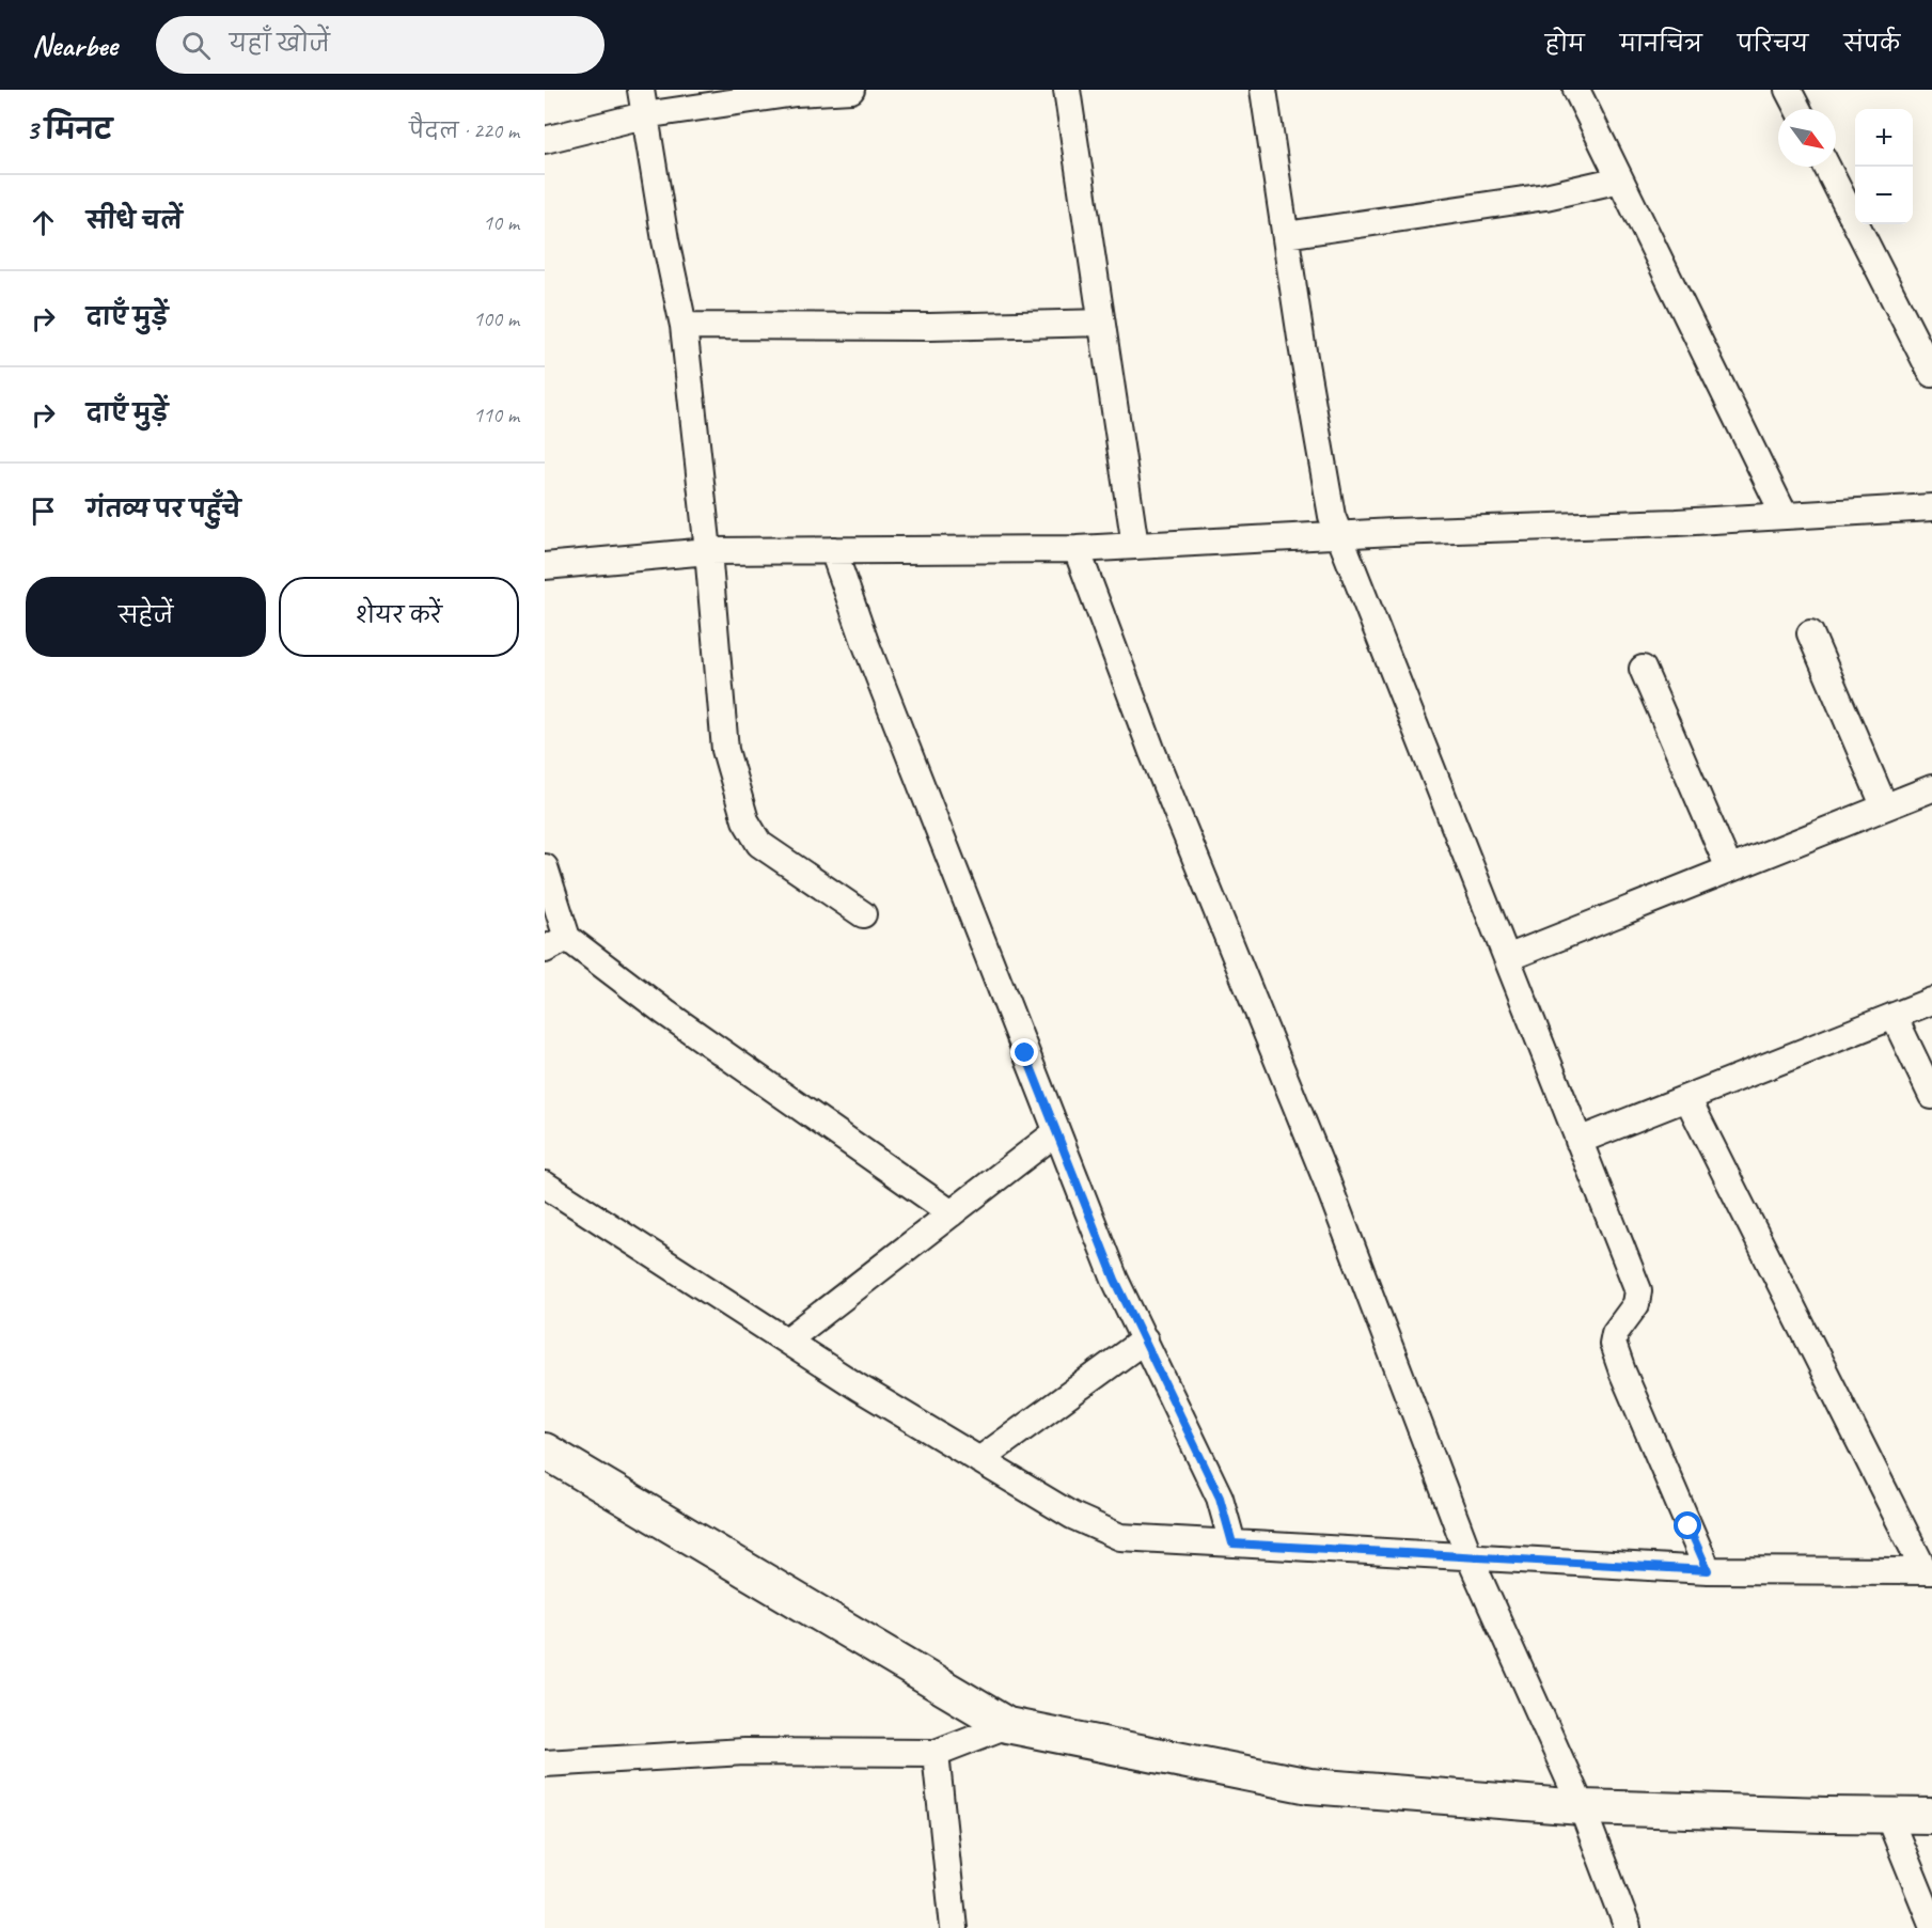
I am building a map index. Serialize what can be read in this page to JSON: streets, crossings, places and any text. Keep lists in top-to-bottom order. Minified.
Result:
{"north":"bottom right","page":{"header":"Nearbee","search":"यहाँ खोजें","nav":["होम","मानचित्र","परिचय","संपर्क"],"heading":["3 मिनट","पैदल · 220 m"],"map_buttons":["+","−"],"list":[["सीधे चलें","10 m"],["दाएँ मुड़ें","100 m"],["दाएँ मुड़ें","110 m"],"गंतव्य पर पहुँचे"],"buttons":["सहेजें","शेयर करें"]}}
